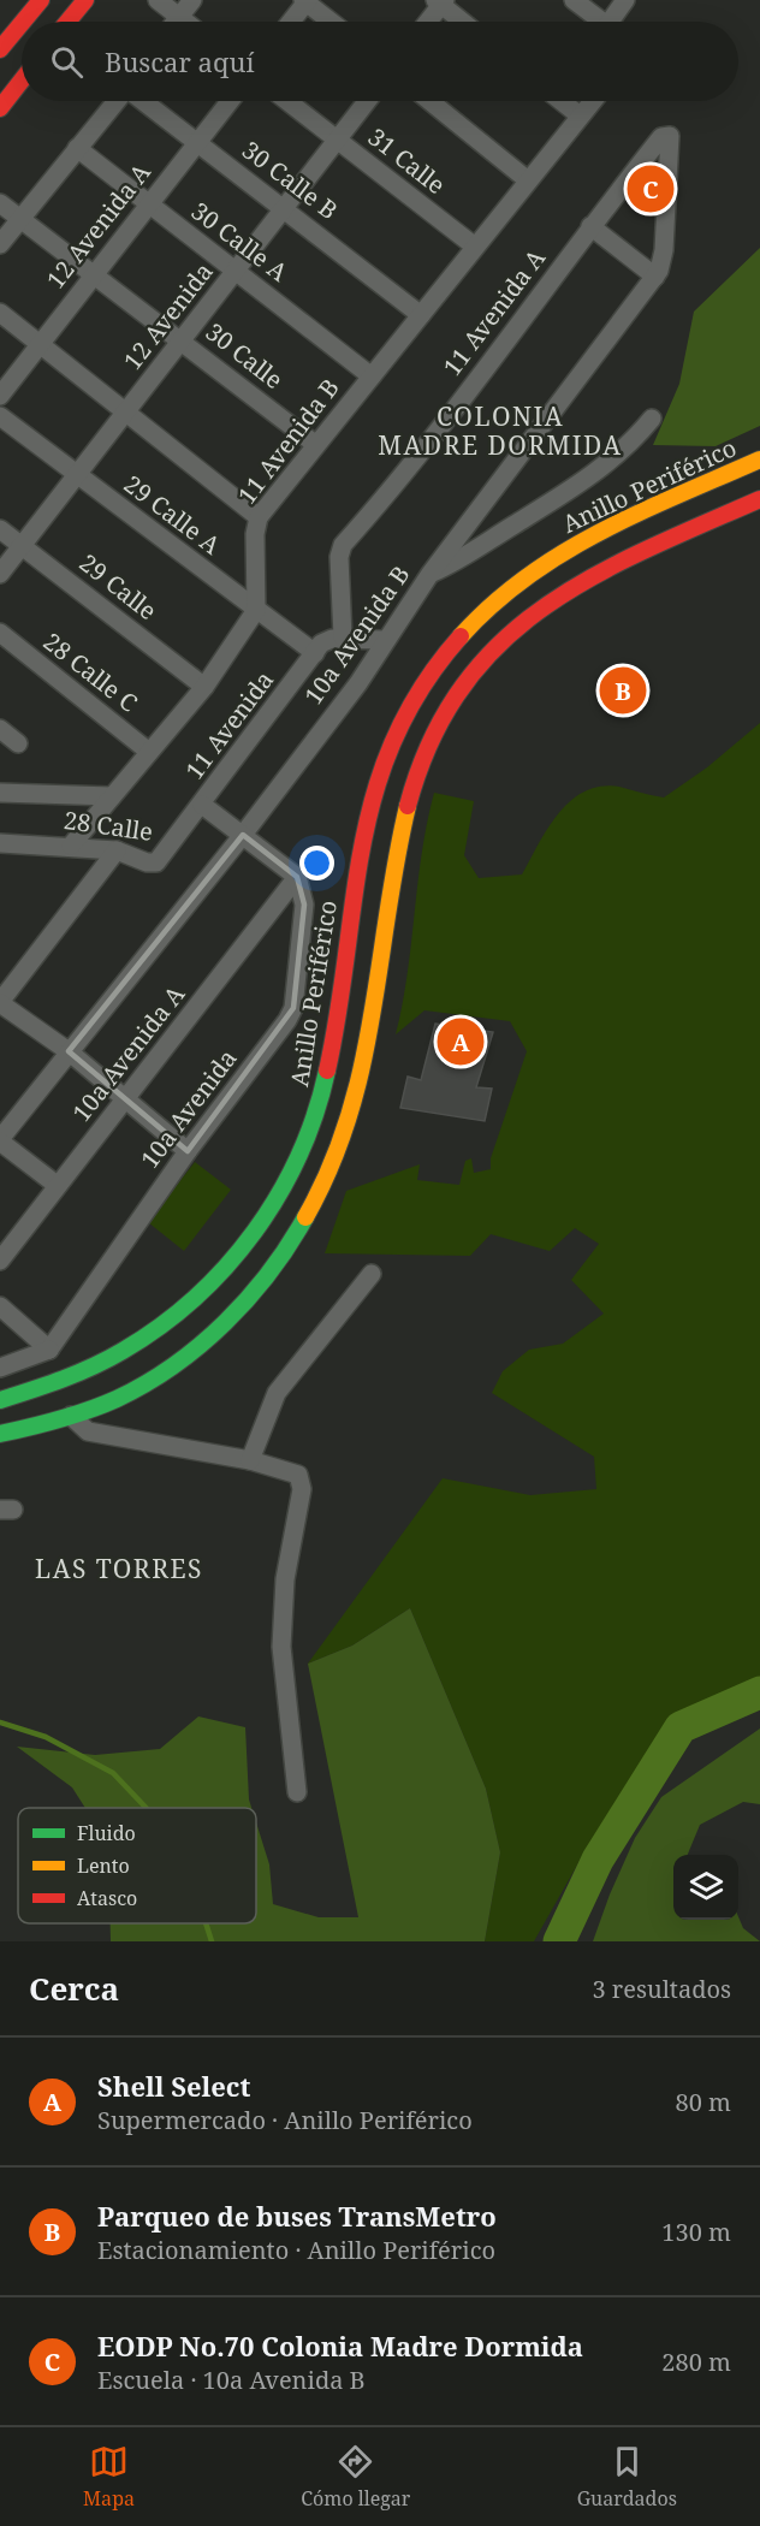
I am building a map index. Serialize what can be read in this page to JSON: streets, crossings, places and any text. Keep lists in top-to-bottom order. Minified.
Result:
{"streets":{"main road":["Anillo Periférico"],"street":["31 Calle","30 Calle B","12 Avenida A","30 Calle A","11 Avenida A","12 Avenida","30 Calle","11 Avenida B","29 Calle A","29 Calle","10a Avenida B","28 Calle C","11 Avenida","28 Calle","10a Avenida A","10a Avenida"]},"crossings":[["31 Calle","12 Avenida"],["31 Calle","11 Avenida B"],["30 Calle B","12 Avenida A"],["30 Calle B","12 Avenida"],["30 Calle B","11 Avenida B"],["12 Avenida A","30 Calle A"],["12 Avenida A","30 Calle"],["30 Calle A","12 Avenida"],["30 Calle A","11 Avenida B"],["11 Avenida A","10a Avenida B"],["11 Avenida A","11 Avenida"],["12 Avenida","30 Calle"],["12 Avenida","29 Calle A"],["12 Avenida","29 Calle"],["30 Calle","11 Avenida B"],["11 Avenida B","29 Calle A"],["29 Calle A","11 Avenida"],["11 Avenida","28 Calle"],["10a Avenida A","10a Avenida"]],"districts":["COLONIA MADRE DORMIDA","LAS TORRES"],"legend":["Fluido","Lento","Atasco"],"page":{"search":"Buscar aquí","pins":["C","B","A"],"heading":["Cerca","3 resultados"],"list":[{"mark":"A","name":"Shell Select","note":"Supermercado · Anillo Periférico","value":"80 m"},{"mark":"B","name":"Parqueo de buses TransMetro","note":"Estacionamiento · Anillo Periférico","value":"130 m"},{"mark":"C","name":"EODP No.70 Colonia Madre Dormida","note":"Escuela · 10a Avenida B","value":"280 m"}],"nav":["Mapa","Cómo llegar","Guardados"]}}
